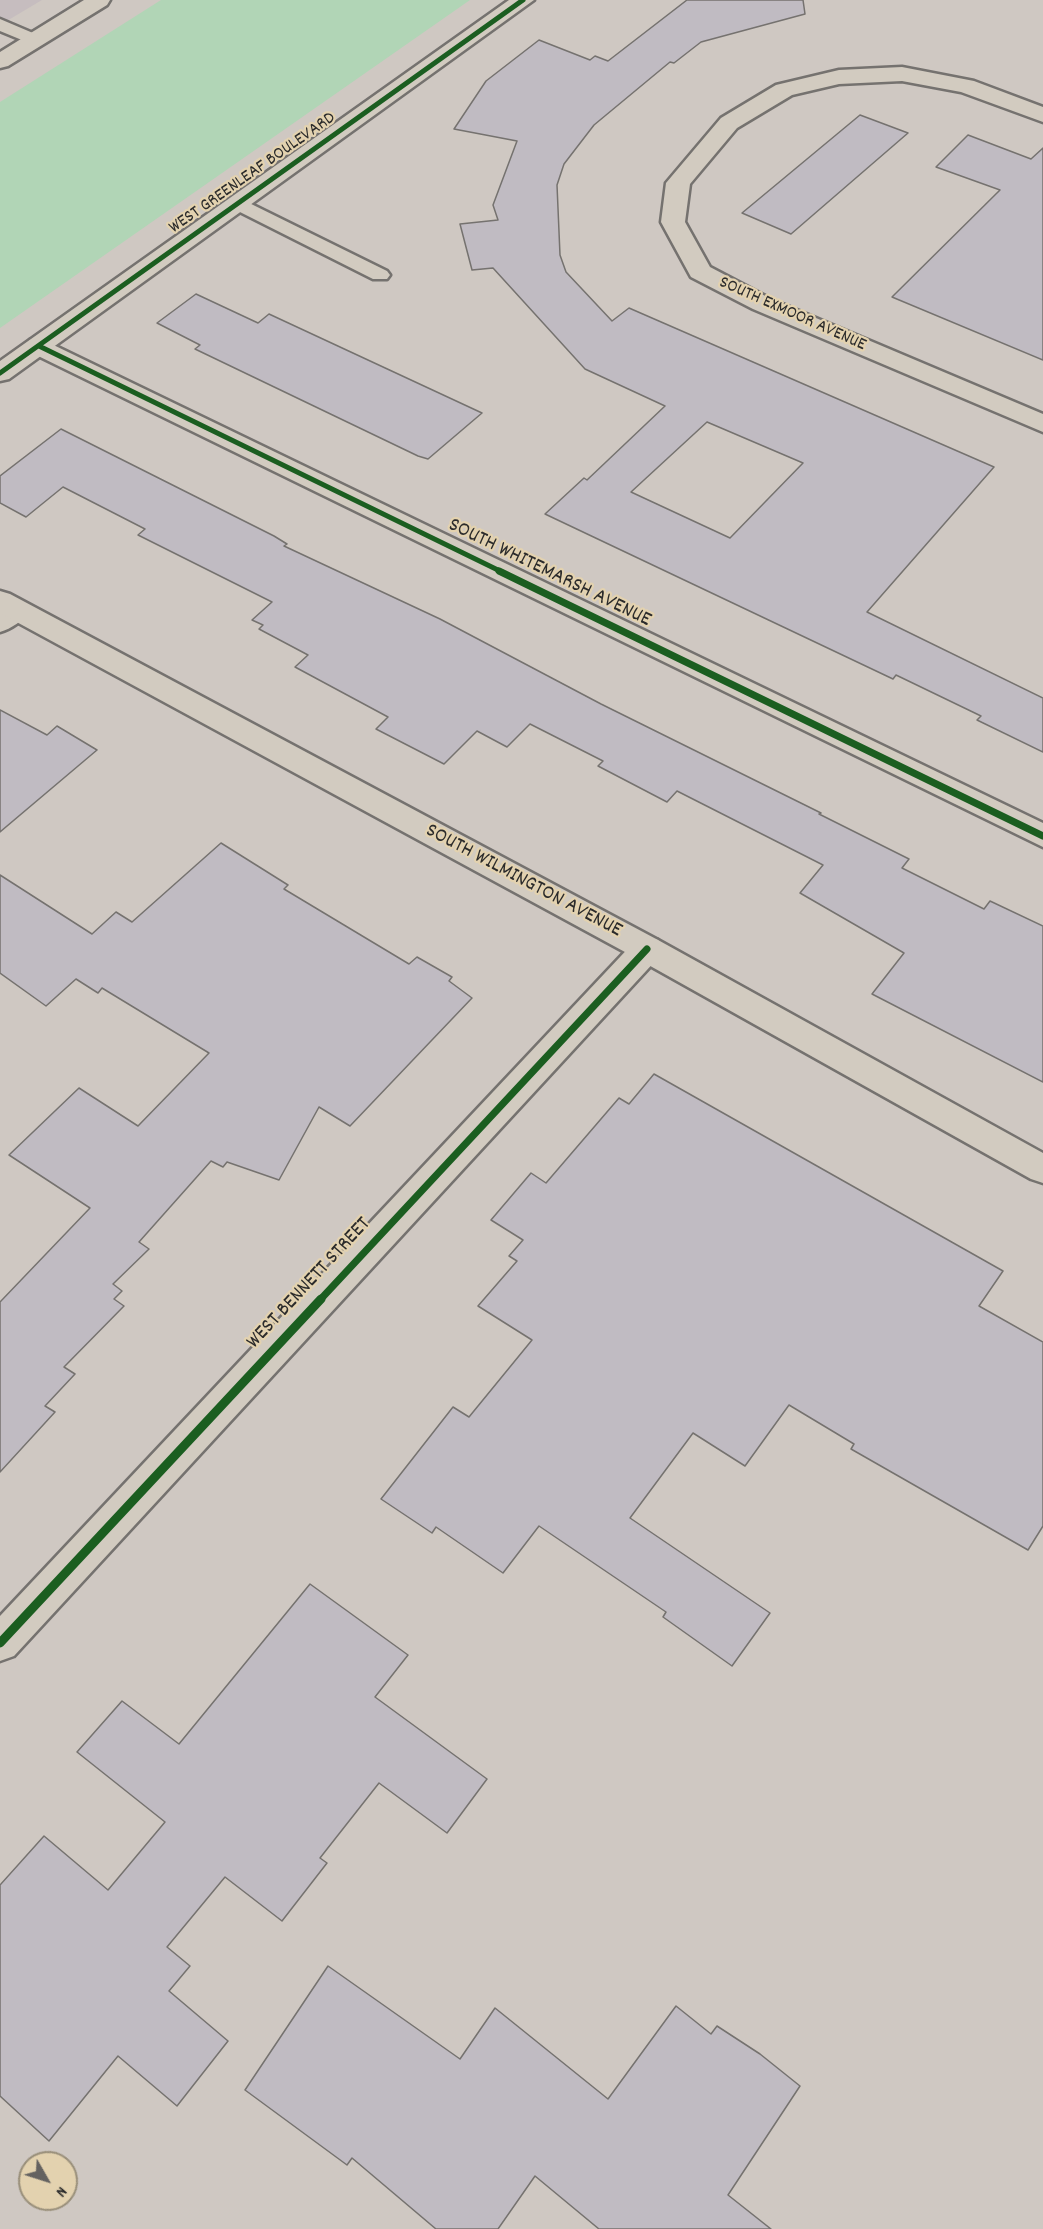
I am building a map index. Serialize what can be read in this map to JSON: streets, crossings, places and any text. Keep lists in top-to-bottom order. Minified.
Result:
{"streets":{"street":["WEST GREENLEAF BOULEVARD","SOUTH EXMOOR AVENUE","SOUTH WHITEMARSH AVENUE","SOUTH WILMINGTON AVENUE","WEST BENNETT STREET"]},"crossings":[["WEST GREENLEAF BOULEVARD","SOUTH WHITEMARSH AVENUE"],["SOUTH WILMINGTON AVENUE","WEST BENNETT STREET"]],"north":"bottom right"}
